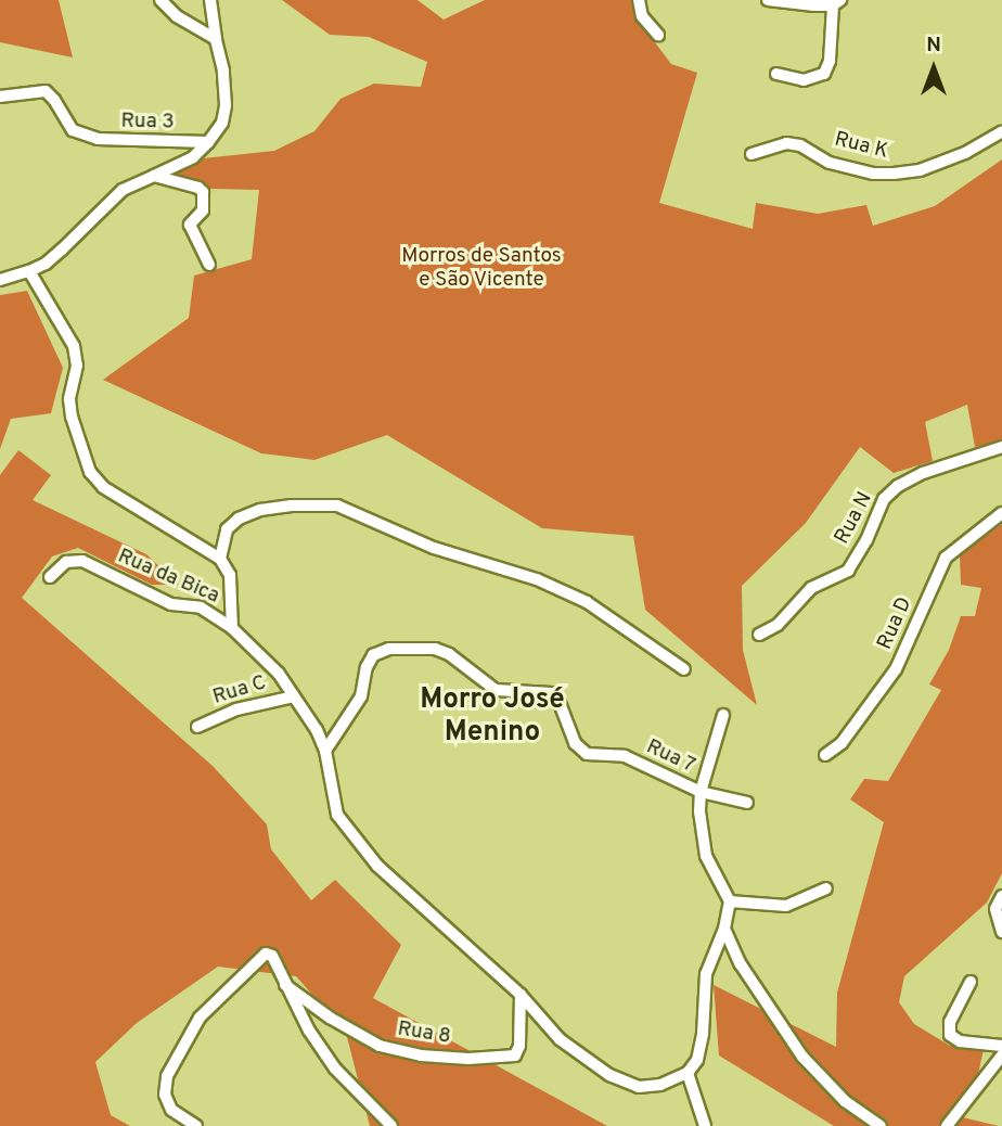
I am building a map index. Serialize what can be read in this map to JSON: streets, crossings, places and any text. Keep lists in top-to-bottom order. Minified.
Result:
{"streets":{"street":["Rua 3","Rua K","Rua N","Rua da Bica","Rua D","Rua C","Rua 7","Rua 8"]},"crossings":[["Rua da Bica","Rua C"],["Rua da Bica","Rua 7"],["Rua da Bica","Rua 8"]],"districts":["Morro José Menino"],"parks":["Morros de Santos e São Vicente"],"north":"top"}
